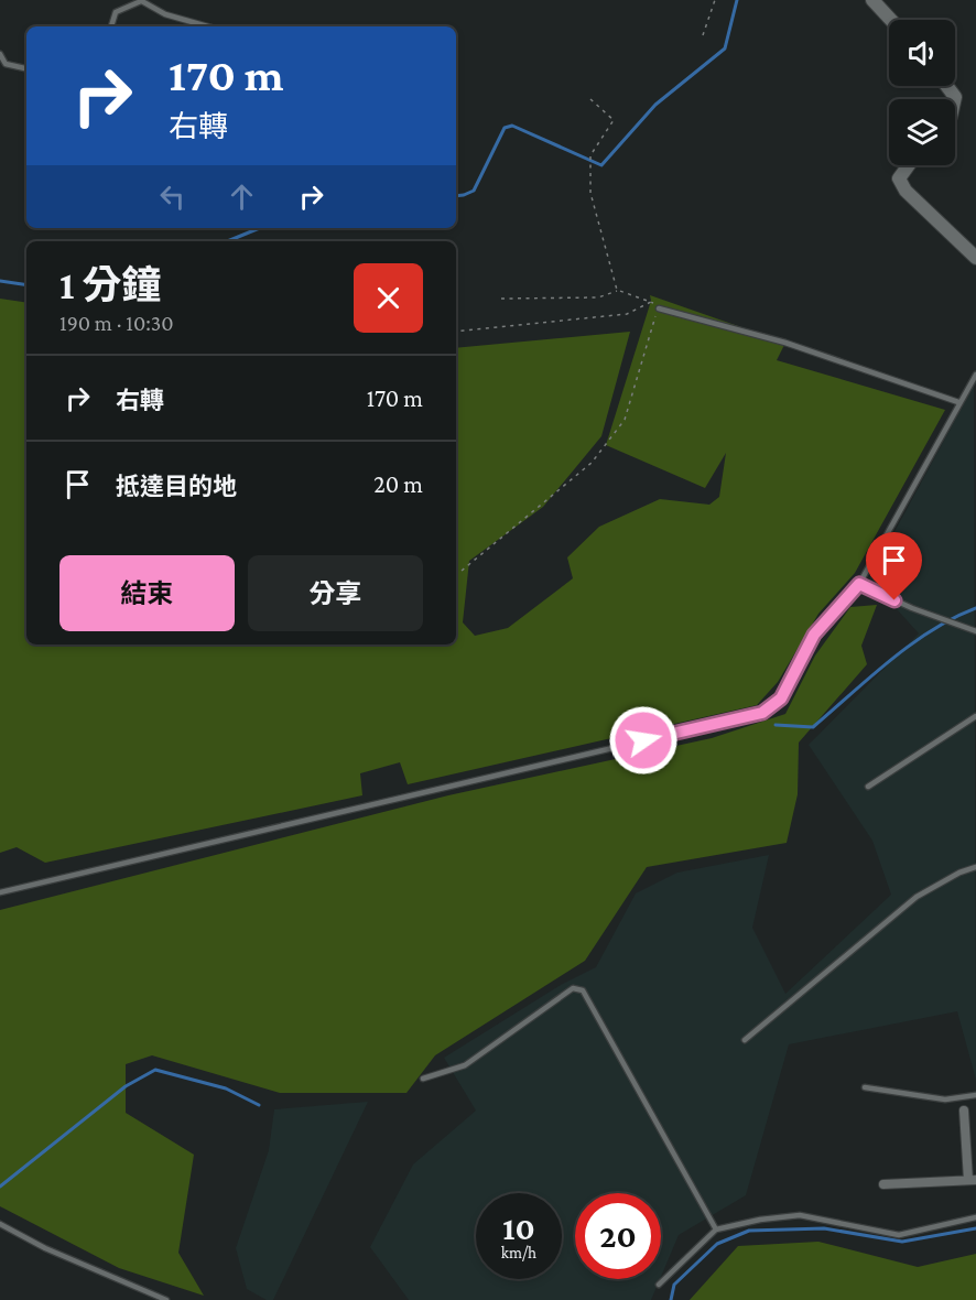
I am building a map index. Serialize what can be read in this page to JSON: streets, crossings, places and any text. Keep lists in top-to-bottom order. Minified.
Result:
{"page":{"turn":["170 m","右轉"],"heading":["1 分鐘","190 m · 10:30"],"list":[{"name":"右轉","value":"170 m"},{"name":"抵達目的地","value":"20 m"}],"buttons":["結束","分享"],"speed":"10 km/h","limit":"20"}}
